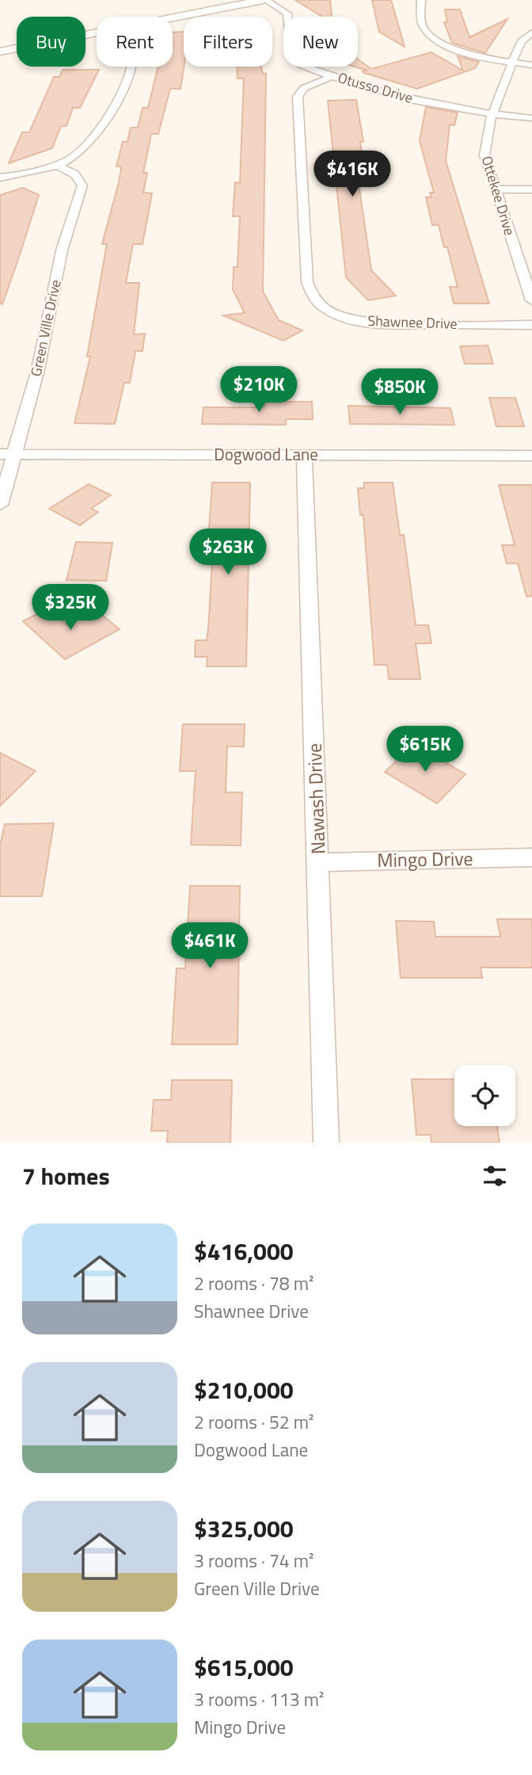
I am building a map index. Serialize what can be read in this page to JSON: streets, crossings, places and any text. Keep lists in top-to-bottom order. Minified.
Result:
{"streets":{"street":["Otusso Drive","Ottekee Drive","Shawnee Drive","Green Ville Drive","Dogwood Lane","Nawash Drive","Mingo Drive"]},"crossings":[["Otusso Drive","Ottekee Drive"],["Otusso Drive","Shawnee Drive"],["Green Ville Drive","Dogwood Lane"],["Dogwood Lane","Nawash Drive"],["Nawash Drive","Mingo Drive"]],"page":{"chip":["Buy","Rent","Filters","New"],"price":["$416K","$210K","$850K","$263K","$325K","$615K","$461K"],"heading":"7 homes","list":[{"name":"$416,000","note":"2 rooms · 78 m² · Shawnee Drive"},{"name":"$210,000","note":"2 rooms · 52 m² · Dogwood Lane"},{"name":"$325,000","note":"3 rooms · 74 m² · Green Ville Drive"},{"name":"$615,000","note":"3 rooms · 113 m² · Mingo Drive"}]}}
